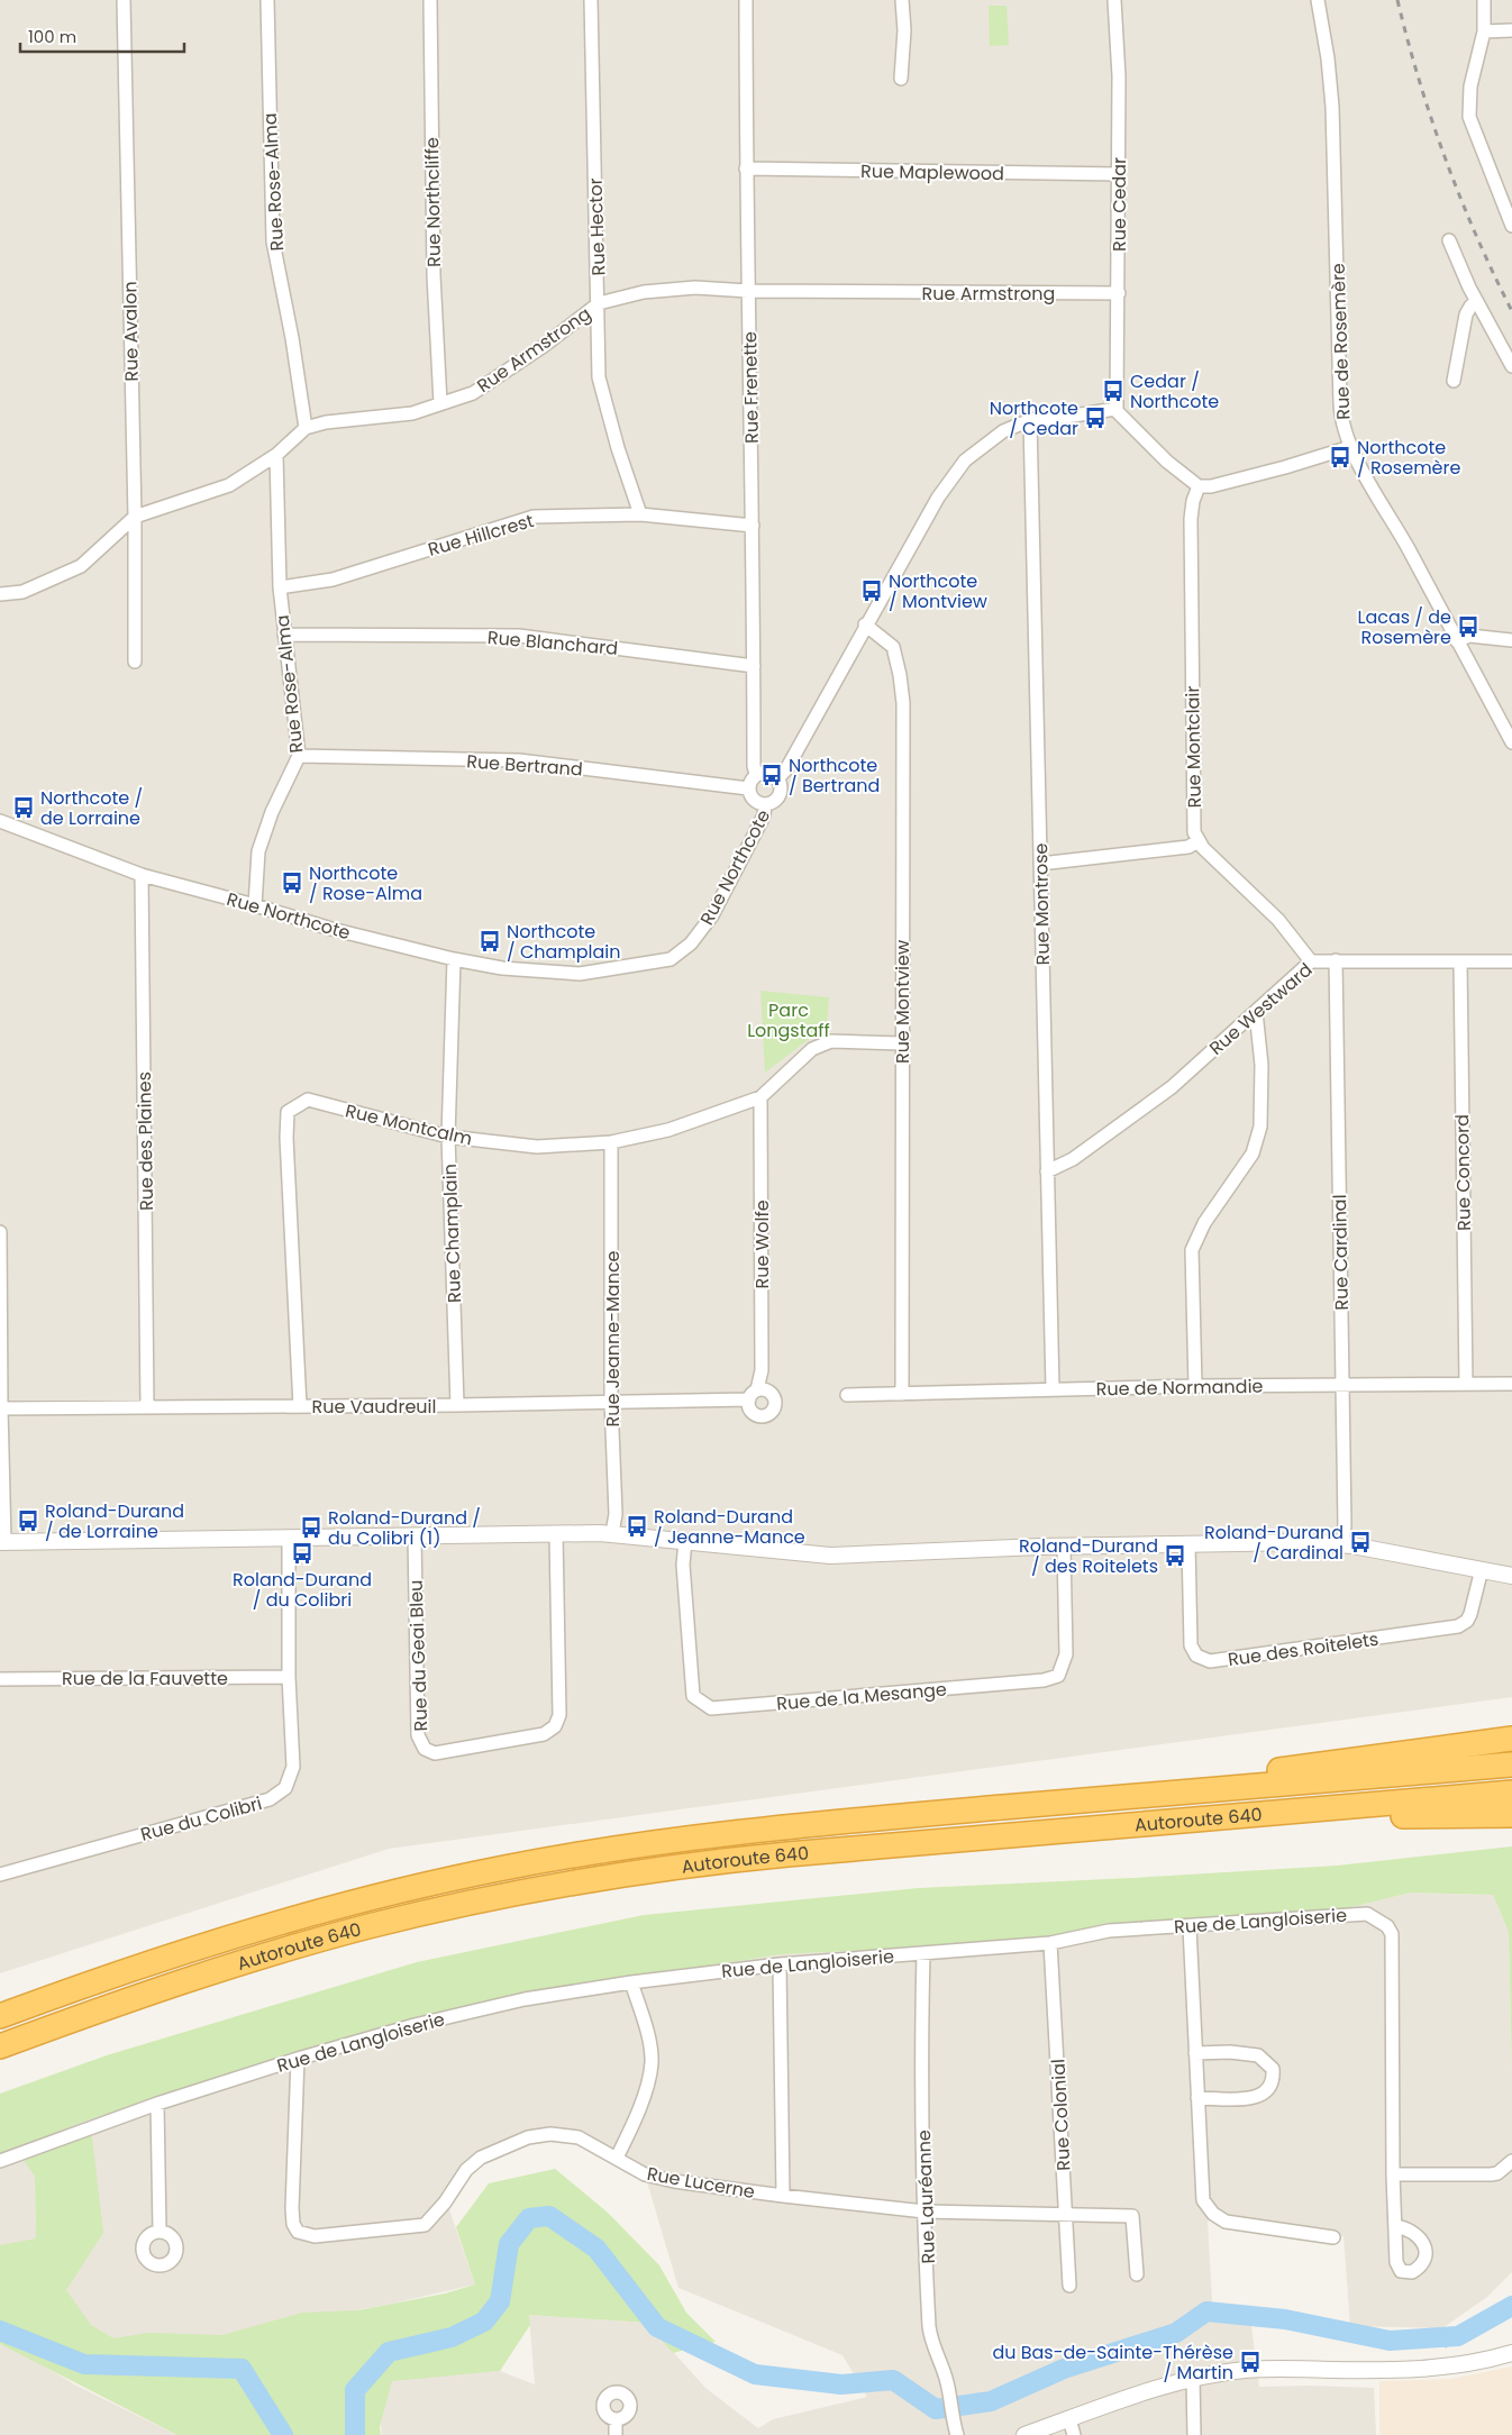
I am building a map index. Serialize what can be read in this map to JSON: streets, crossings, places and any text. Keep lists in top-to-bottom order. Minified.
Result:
{"streets":{"highway":["Autoroute 640"],"street":["Rue Maplewood","Rue Rose-Alma","Rue Northcliffe","Rue Cedar","Rue Hector","Rue Armstrong","Rue Avalon","Rue de Rosemère","Rue Frenette","Rue Hillcrest","Rue Blanchard","Rue Montclair","Rue Bertrand","Rue Northcote","Rue Montrose","Rue Montview","Rue Westward","Rue Montcalm","Rue des Plaines","Rue Concord","Rue Champlain","Rue Wolfe","Rue Cardinal","Rue Jeanne-Mance","Rue de Normandie","Rue Vaudreuil","Rue des Roitelets","Rue du Geai Bleu","Rue de la Fauvette","Rue de la Mesange","Rue du Colibri","Rue de Langloiserie","Rue Colonial","Rue Lucerne","Rue Lauréanne"]},"crossings":[["Rue Maplewood","Rue Cedar"],["Rue Maplewood","Rue Frenette"],["Rue Rose-Alma","Rue Armstrong"],["Rue Rose-Alma","Rue Hillcrest"],["Rue Rose-Alma","Rue Blanchard"],["Rue Rose-Alma","Rue Bertrand"],["Rue Rose-Alma","Rue Northcote"],["Rue Northcliffe","Rue Armstrong"],["Rue Cedar","Rue Armstrong"],["Rue Cedar","Rue Northcote"],["Rue Hector","Rue Armstrong"],["Rue Hector","Rue Hillcrest"],["Rue Armstrong","Rue Avalon"],["Rue Armstrong","Rue Frenette"],["Rue Frenette","Rue Hillcrest"],["Rue Frenette","Rue Blanchard"],["Rue Frenette","Rue Bertrand"],["Rue Frenette","Rue Northcote"],["Rue Bertrand","Rue Northcote"],["Rue Northcote","Rue Montrose"],["Rue Northcote","Rue Montview"],["Rue Northcote","Rue des Plaines"],["Rue Northcote","Rue Champlain"],["Rue Montrose","Rue Westward"],["Rue Montrose","Rue de Normandie"],["Rue Montview","Rue Montcalm"],["Rue Montview","Rue de Normandie"],["Rue Westward","Rue Concord"],["Rue Westward","Rue Cardinal"],["Rue Montcalm","Rue Champlain"],["Rue Montcalm","Rue Wolfe"],["Rue Montcalm","Rue Jeanne-Mance"],["Rue Montcalm","Rue Vaudreuil"],["Rue des Plaines","Rue Vaudreuil"],["Rue Concord","Rue de Normandie"],["Rue Champlain","Rue Vaudreuil"],["Rue Wolfe","Rue Vaudreuil"],["Rue Cardinal","Rue de Normandie"],["Rue Jeanne-Mance","Rue Vaudreuil"],["Rue de la Fauvette","Rue du Colibri"],["Rue de Langloiserie","Rue Colonial"],["Rue de Langloiserie","Rue Lucerne"],["Rue de Langloiserie","Rue Lauréanne"],["Rue Colonial","Rue Lucerne"],["Rue Lucerne","Rue Lauréanne"]],"parks":["Parc Longstaff"],"places":{"bus stop":["Cedar / Northcote","Northcote / Cedar","Northcote / Rosemère","Northcote / Montview","Lacas / de Rosemère","Northcote / Bertrand","Northcote / de Lorraine","Northcote / Rose-Alma","Northcote / Champlain","Roland-Durand / de Lorraine","Roland-Durand / Jeanne-Mance","Roland-Durand / du Colibri (1)","Roland-Durand / Cardinal","Roland-Durand / du Colibri","Roland-Durand / des Roitelets","du Bas-de-Sainte-Thérèse / Martin"]},"scale_bar":"100 m"}
